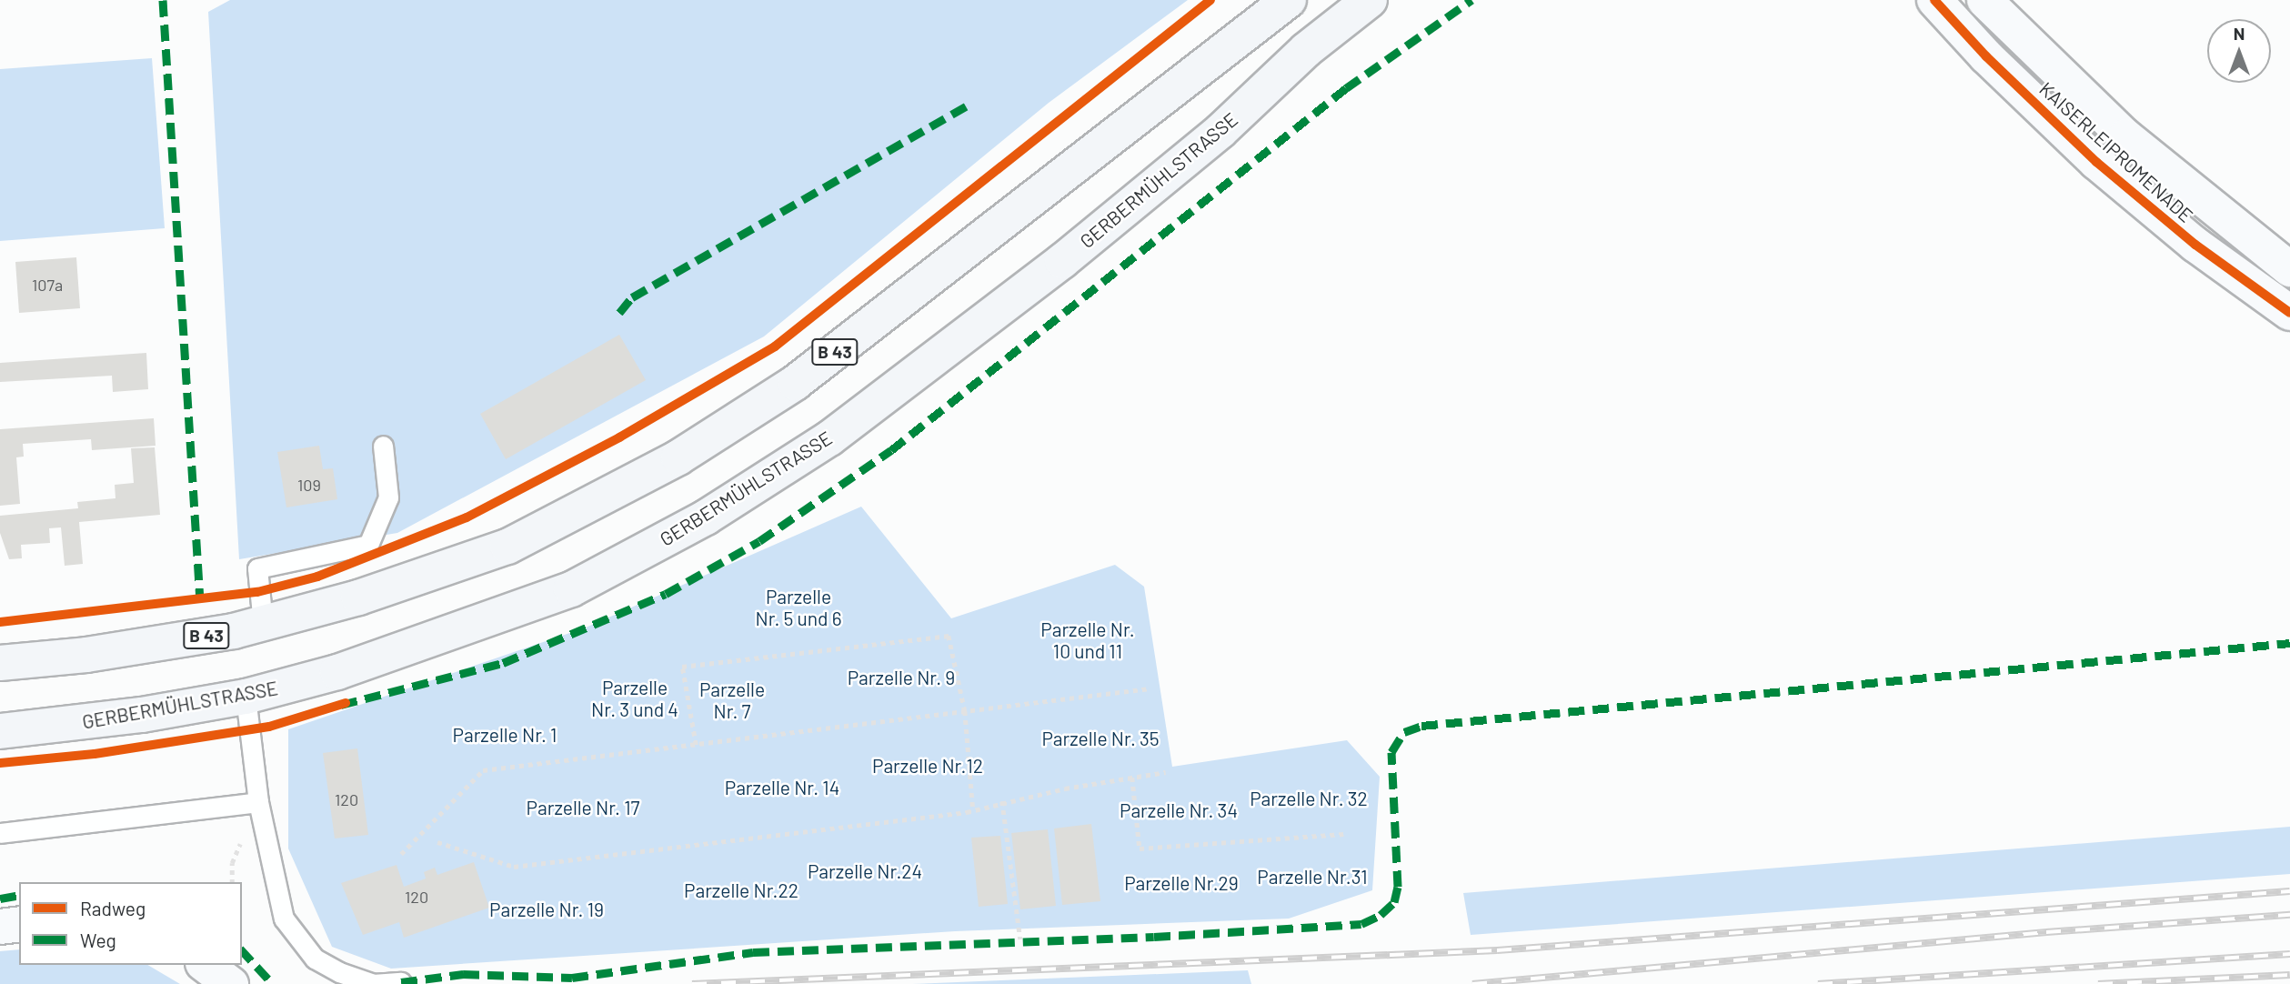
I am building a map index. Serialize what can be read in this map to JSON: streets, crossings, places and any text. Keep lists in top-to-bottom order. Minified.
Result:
{"streets":{"main road":["KAISERLEIPROMENADE","GERBERMÜHLSTRASSE","B 43"]},"parks":["Parzelle Nr. 5 und 6","Parzelle Nr. 10 und 11","Parzelle Nr. 9","Parzelle Nr. 3 und 4","Parzelle Nr. 7","Parzelle Nr. 1","Parzelle Nr. 35","Parzelle Nr.12","Parzelle Nr. 14","Parzelle Nr. 32","Parzelle Nr. 17","Parzelle Nr. 34","Parzelle Nr.24","Parzelle Nr.31","Parzelle Nr.29","Parzelle Nr.22","Parzelle Nr. 19"],"house_numbers":["107a","109","120","120"],"legend":["Radweg","Weg"],"north":"top"}
